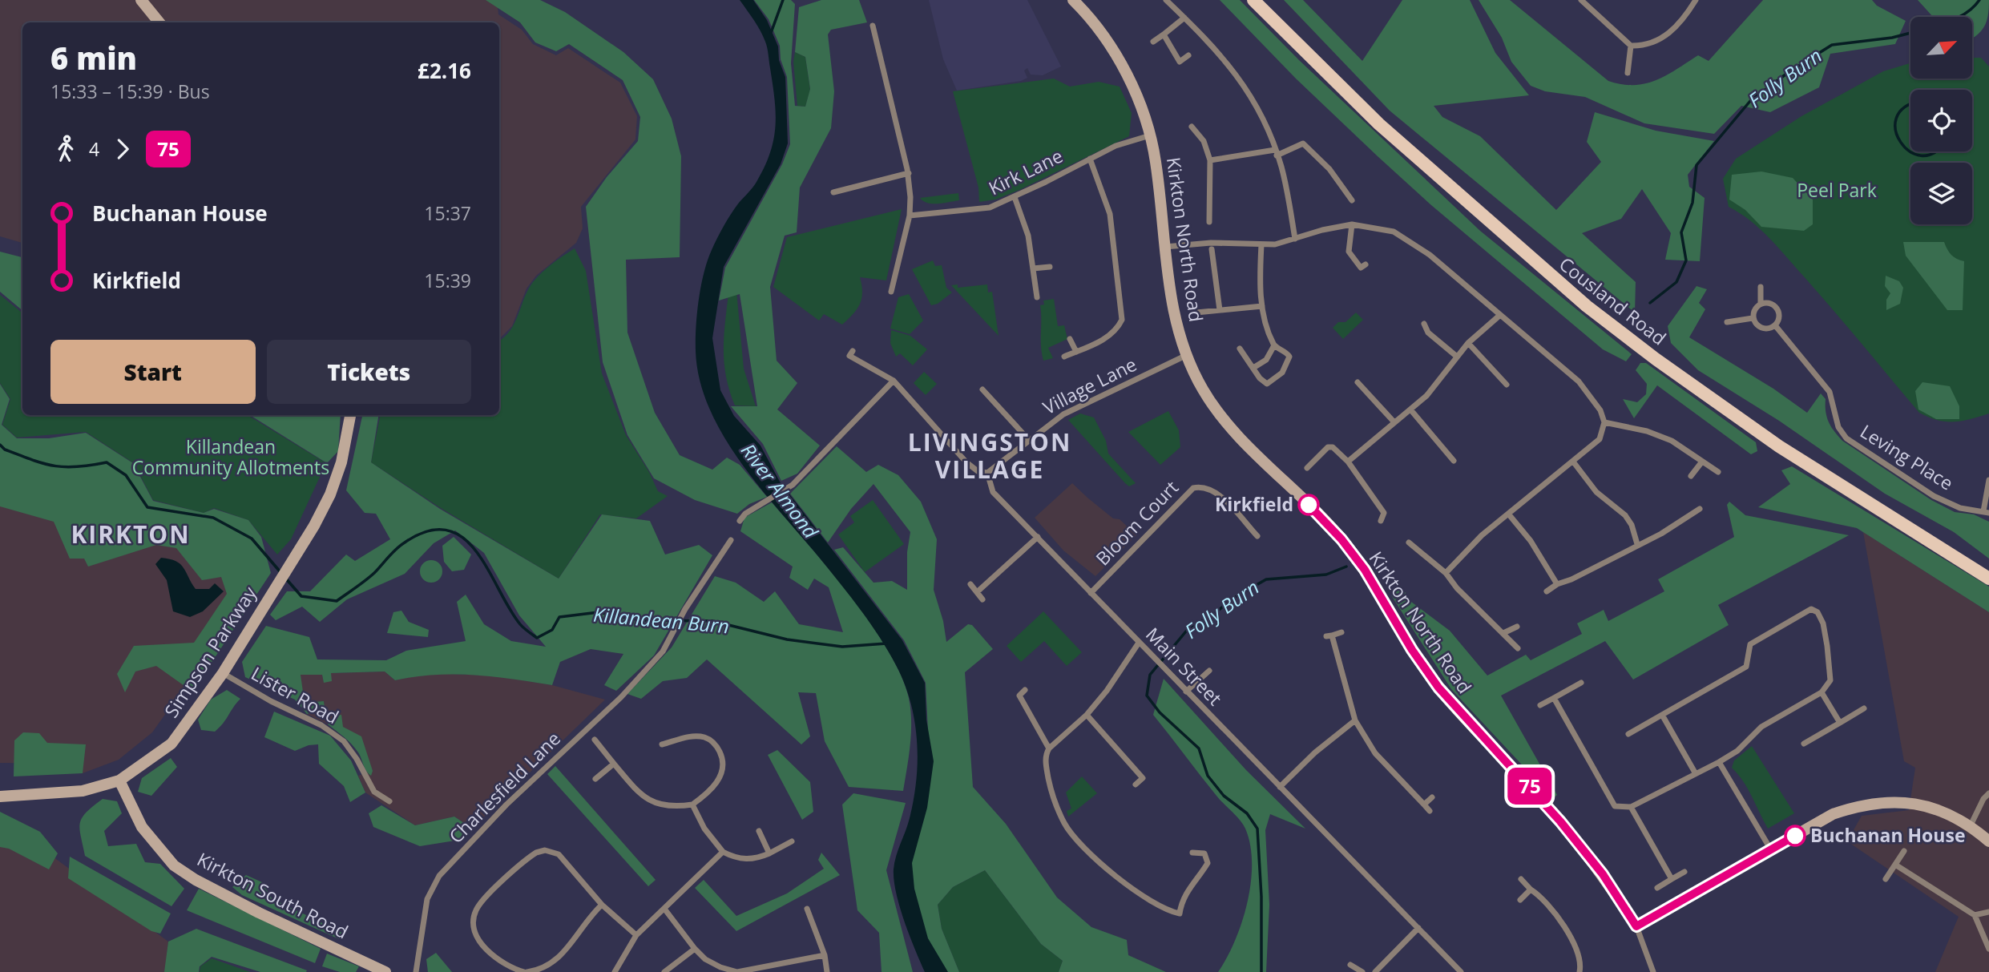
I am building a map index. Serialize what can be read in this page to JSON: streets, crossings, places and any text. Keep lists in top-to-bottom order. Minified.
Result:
{"streets":{"main road":["Kirkton North Road","Cousland Road","Simpson Parkway","Kirkton South Road"],"street":["Kirk Lane","Village Lane","Leving Place","Bloom Court","Main Street","Lister Road","Charlesfield Lane"]},"crossings":[["Kirk Lane","Kirkton North Road"],["Kirkton North Road","Village Lane"],["Village Lane","Main Street"],["Bloom Court","Main Street"],["Simpson Parkway","Lister Road"],["Simpson Parkway","Kirkton South Road"]],"districts":["LIVINGSTON VILLAGE","KIRKTON"],"water":["Folly Burn","River Almond","Killandean Burn"],"parks":["Peel Park","Killandean Community Allotments"],"places":["Kirkfield","Buchanan House"],"lines":["bus line 75"],"north":"top right","page":{"on_map":"75","heading":["6 min","15:33 – 15:39 · Bus","£2.16"],"legs":["4","75"],"list":[{"name":"Buchanan House","value":"15:37"},{"name":"Kirkfield","value":"15:39"}],"buttons":["Start","Tickets"]}}
